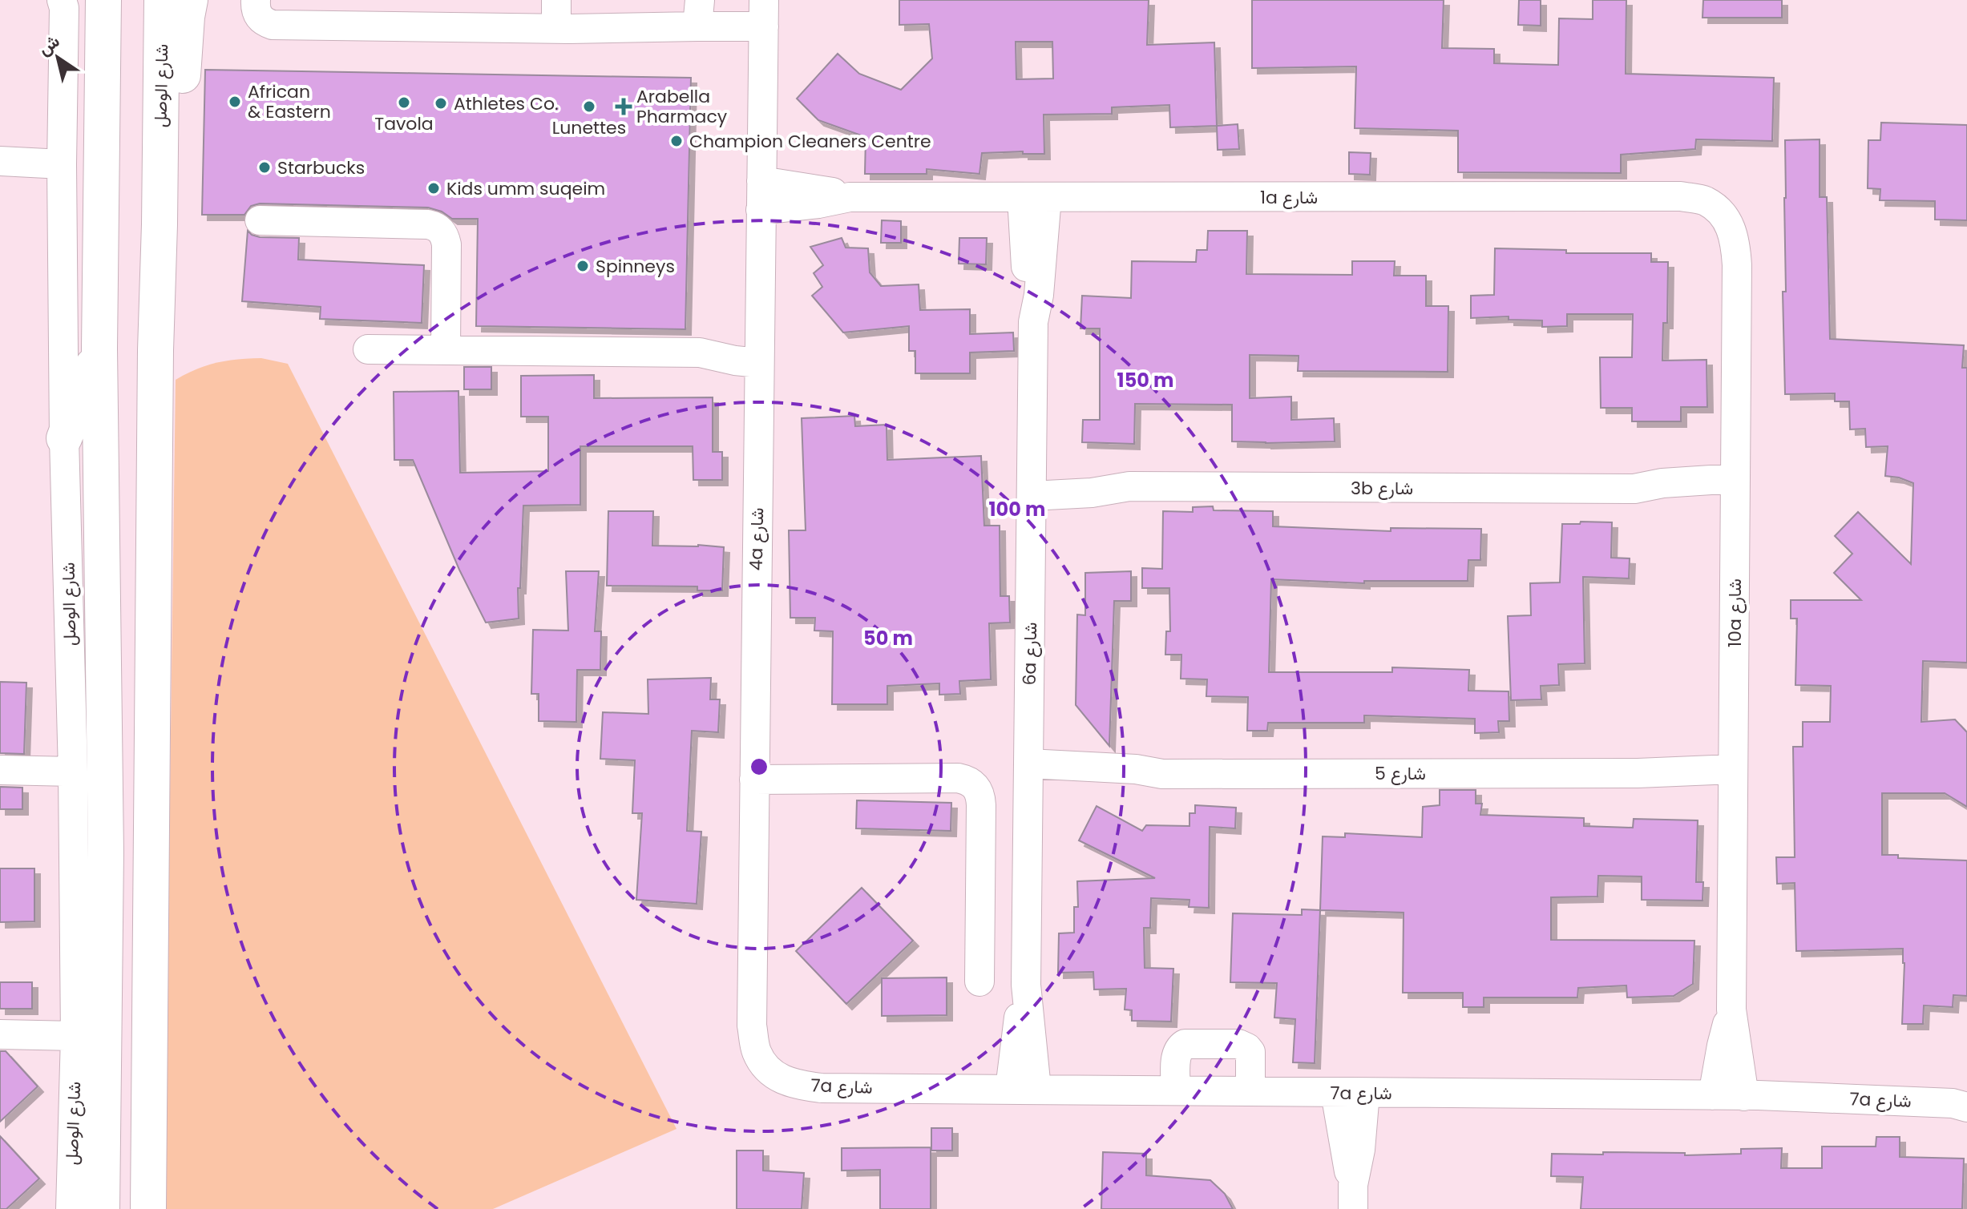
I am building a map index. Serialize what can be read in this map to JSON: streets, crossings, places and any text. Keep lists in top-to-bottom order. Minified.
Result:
{"streets":{"main road":["شارع الوصل"],"street":["1a شارع","3b شارع","4a شارع","10a شارع","6a شارع","شارع 5","7a شارع"]},"crossings":[["1a شارع","4a شارع"],["1a شارع","10a شارع"],["1a شارع","6a شارع"],["3b شارع","10a شارع"],["3b شارع","6a شارع"],["4a شارع","7a شارع"],["10a شارع","شارع 5"],["10a شارع","7a شارع"],["6a شارع","شارع 5"],["6a شارع","7a شارع"]],"places":{"other":["African & Eastern","Tavola","Athletes Co.","Lunettes","Champion Cleaners Centre","Starbucks","Kids umm suqeim","Spinneys"],"health":["Arabella Pharmacy"]},"north":"top left","rings":["150 m","100 m","50 m"]}
